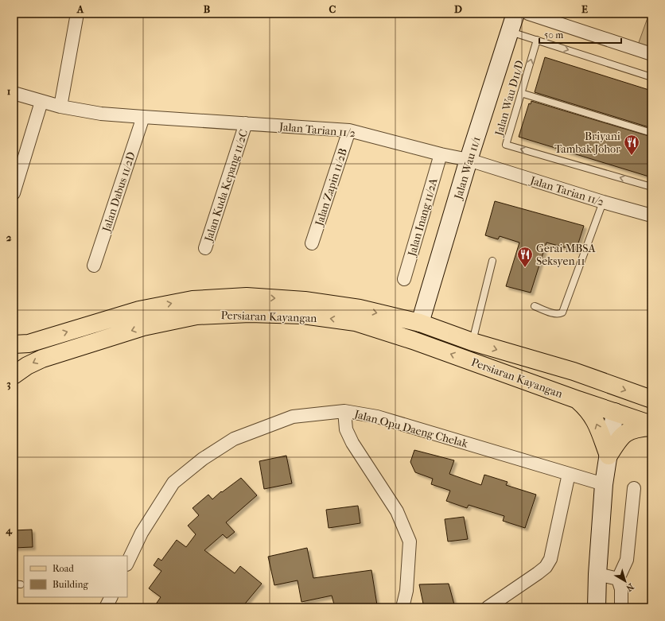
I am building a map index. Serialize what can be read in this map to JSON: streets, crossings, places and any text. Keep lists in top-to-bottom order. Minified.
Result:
{"streets":{"main road":["Persiaran Kayangan"],"street":["Jalan Tarian 11/2","Jalan Wau 11/1","Jalan Kuda Kepang 11/2C","Jalan Zapin 11/2B","Jalan Dabus 11/2D","Jalan Inang 11/2A","Jalan Opu Daeng Chelak"],"lane":["Jalan Wau D11/D"]},"crossings":[["Jalan Tarian 11/2","Jalan Wau 11/1"],["Jalan Tarian 11/2","Jalan Kuda Kepang 11/2C"],["Jalan Tarian 11/2","Jalan Zapin 11/2B"],["Jalan Tarian 11/2","Jalan Dabus 11/2D"],["Jalan Tarian 11/2","Jalan Inang 11/2A"],["Jalan Wau 11/1","Persiaran Kayangan"]],"places":{"restaurant":["Briyani Tambak Johor","Gerai MBSA Seksyen 11"]},"legend":["Road","Building"],"scale_bar":"50 m","north":"bottom right","grid":{"columns":["A","B","C","D","E"],"rows":["1","2","3","4"]}}
